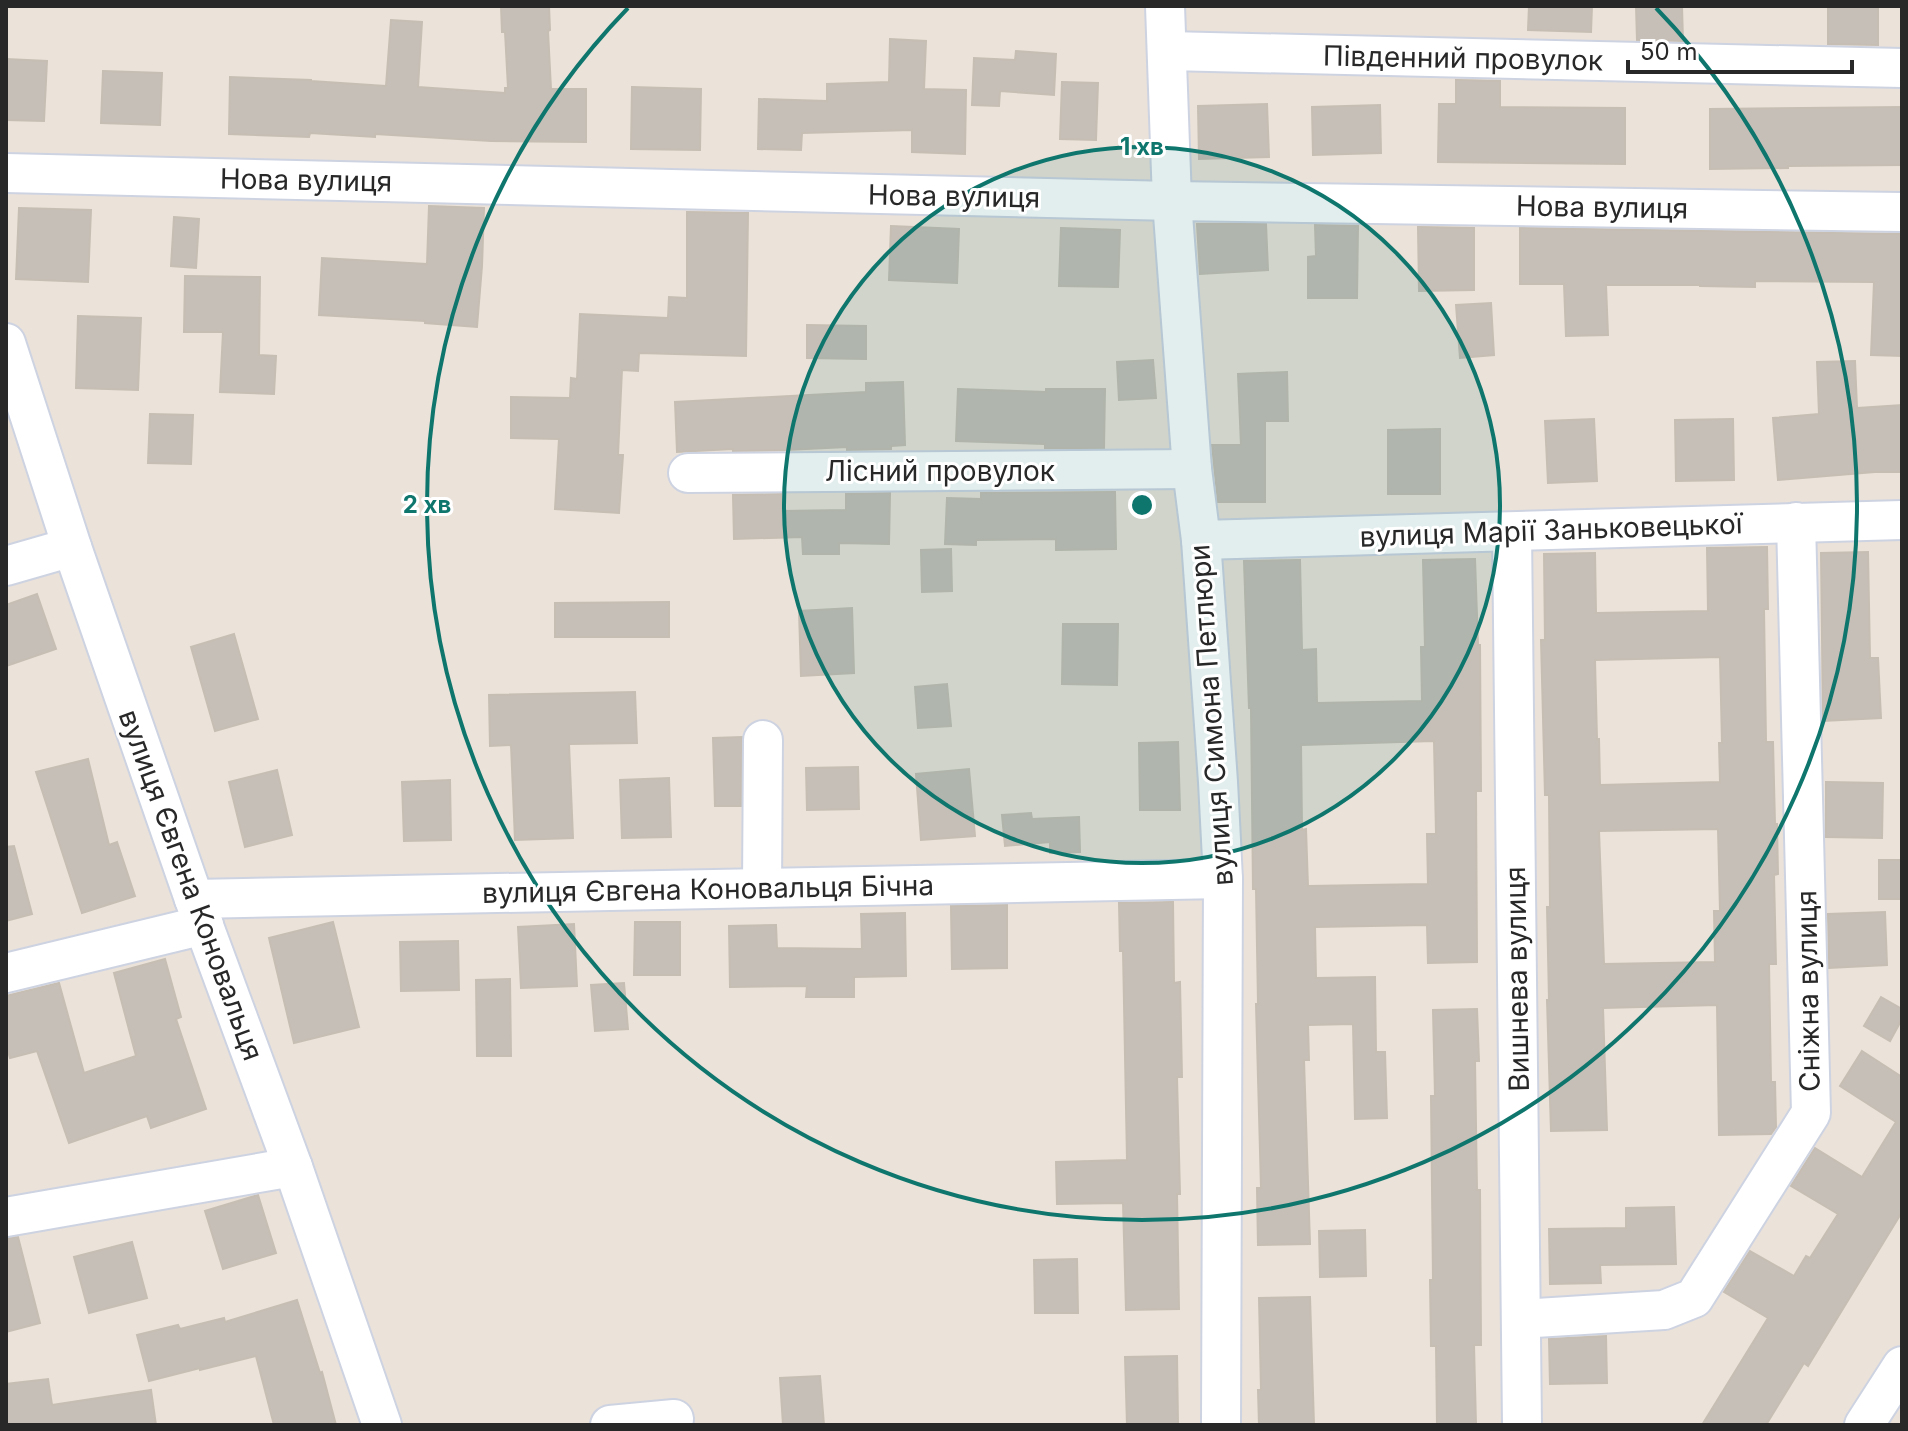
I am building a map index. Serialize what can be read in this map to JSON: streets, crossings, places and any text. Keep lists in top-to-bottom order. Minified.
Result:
{"streets":{"street":["Південний провулок","Нова вулиця","Лісний провулок","вулиця Марії Заньковецької","вулиця Симона Петлюри","вулиця Євгена Коновальця","вулиця Євгена Коновальця Бічна","Вишнева вулиця","Сніжна вулиця"]},"crossings":[["Південний провулок","вулиця Симона Петлюри"],["Нова вулиця","вулиця Симона Петлюри"],["Лісний провулок","вулиця Симона Петлюри"],["вулиця Марії Заньковецької","вулиця Симона Петлюри"],["вулиця Марії Заньковецької","Вишнева вулиця"],["вулиця Марії Заньковецької","Сніжна вулиця"],["вулиця Симона Петлюри","вулиця Євгена Коновальця Бічна"],["вулиця Євгена Коновальця","вулиця Євгена Коновальця Бічна"],["Вишнева вулиця","Сніжна вулиця"]],"scale_bar":"50 m","rings":["1 хв","2 хв"]}
